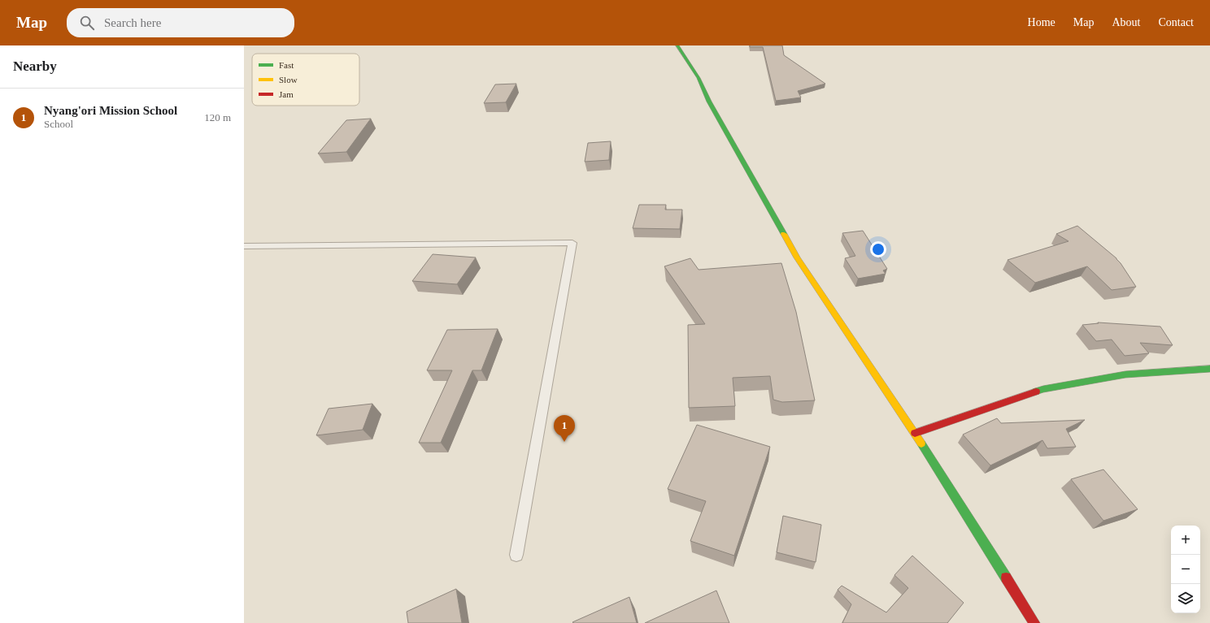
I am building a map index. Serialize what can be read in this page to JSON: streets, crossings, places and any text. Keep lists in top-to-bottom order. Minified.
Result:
{"legend":["Fast","Slow","Jam"],"page":{"header":"Map","search":"Search here","nav":["Home","Map","About","Contact"],"heading":"Nearby","list":[{"mark":"1","name":"Nyang'ori Mission School","note":"School","value":"120 m"}],"pins":"1","map_buttons":["+","−"]}}
